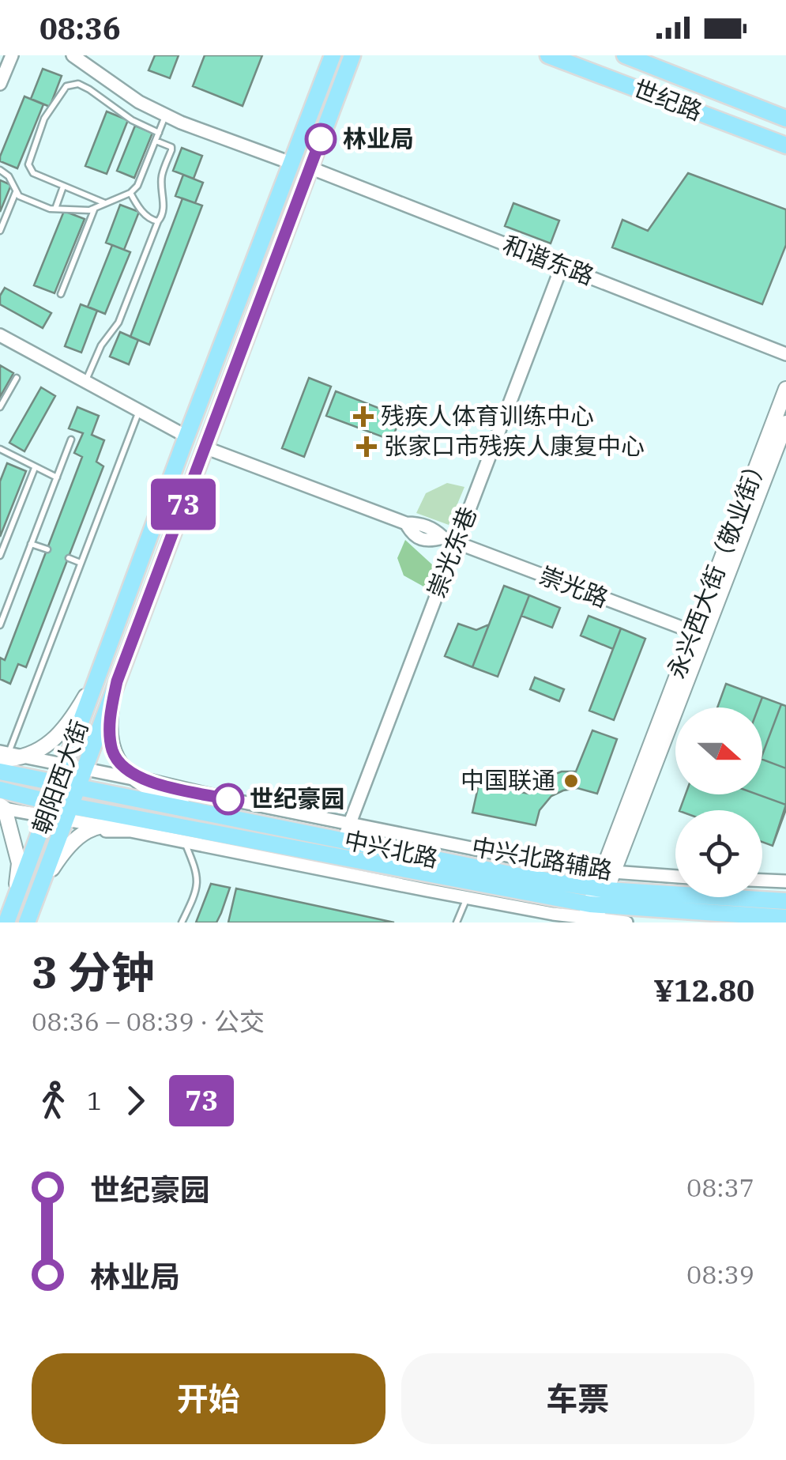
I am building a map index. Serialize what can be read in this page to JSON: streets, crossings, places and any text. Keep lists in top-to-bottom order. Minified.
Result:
{"streets":{"main road":["世纪路","永兴西大街（敬业街）","朝阳西大街","中兴北路"],"street":["和谐东路","崇光东巷","崇光路","中兴北路辅路"]},"crossings":[["和谐东路","崇光东巷"],["和谐东路","朝阳西大街"],["崇光东巷","崇光路"],["崇光东巷","中兴北路"],["崇光东巷","中兴北路辅路"],["永兴西大街（敬业街）","崇光路"],["永兴西大街（敬业街）","中兴北路"],["永兴西大街（敬业街）","中兴北路辅路"],["崇光路","朝阳西大街"],["朝阳西大街","中兴北路"],["中兴北路","中兴北路辅路"]],"places":{"other":["林业局","中国联通","世纪豪园"],"health":["残疾人体育训练中心","张家口市残疾人康复中心"]},"lines":["bus line 73"],"north":"right","page":{"status":"08:36","on_map":"73","heading":["3 分钟","08:36 – 08:39 · 公交","¥12.80"],"legs":["1","73"],"list":[{"name":"世纪豪园","value":"08:37"},{"name":"林业局","value":"08:39"}],"buttons":["开始","车票"]}}
